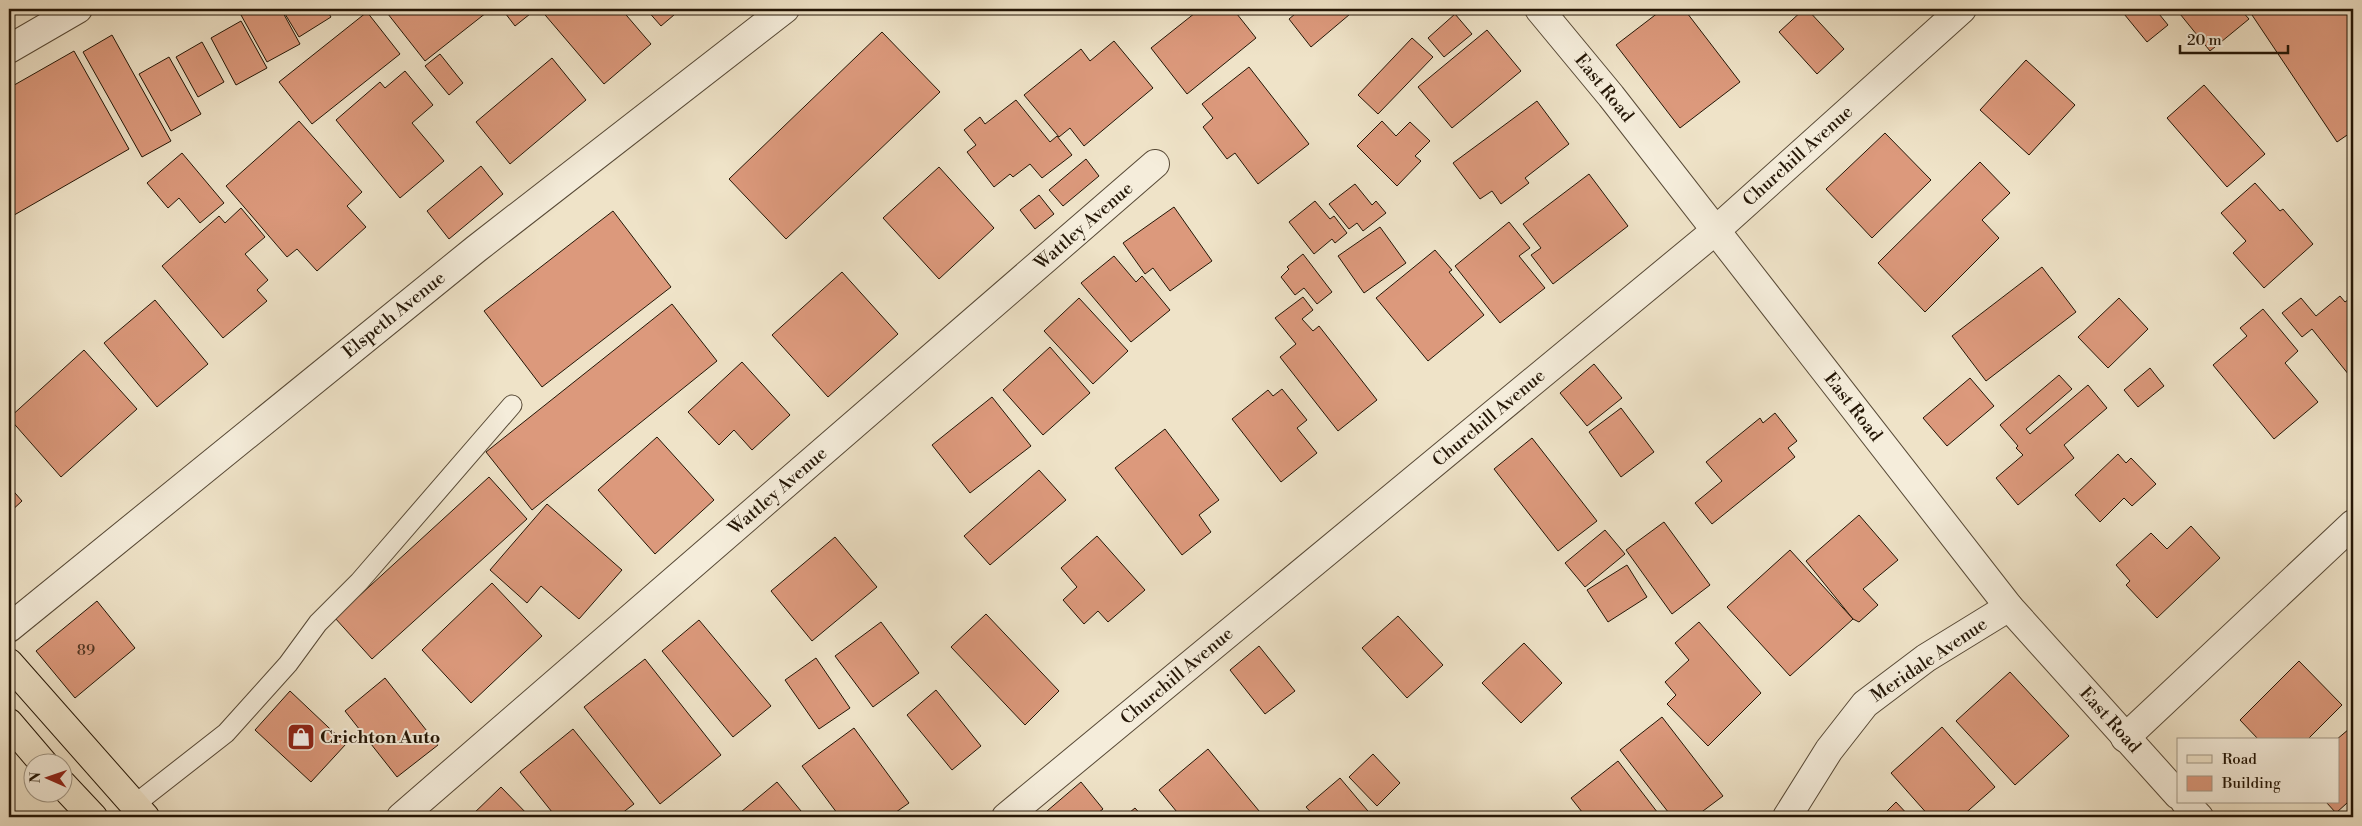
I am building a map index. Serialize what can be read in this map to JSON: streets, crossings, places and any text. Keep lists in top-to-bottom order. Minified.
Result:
{"streets":{"street":["East Road","Churchill Avenue","Wattley Avenue","Elspeth Avenue","Meridale Avenue"]},"crossings":[["East Road","Churchill Avenue"],["East Road","Meridale Avenue"]],"places":{"shop":["Crichton Auto"]},"house_numbers":["89"],"legend":["Road","Building"],"scale_bar":"20 m","north":"left"}
